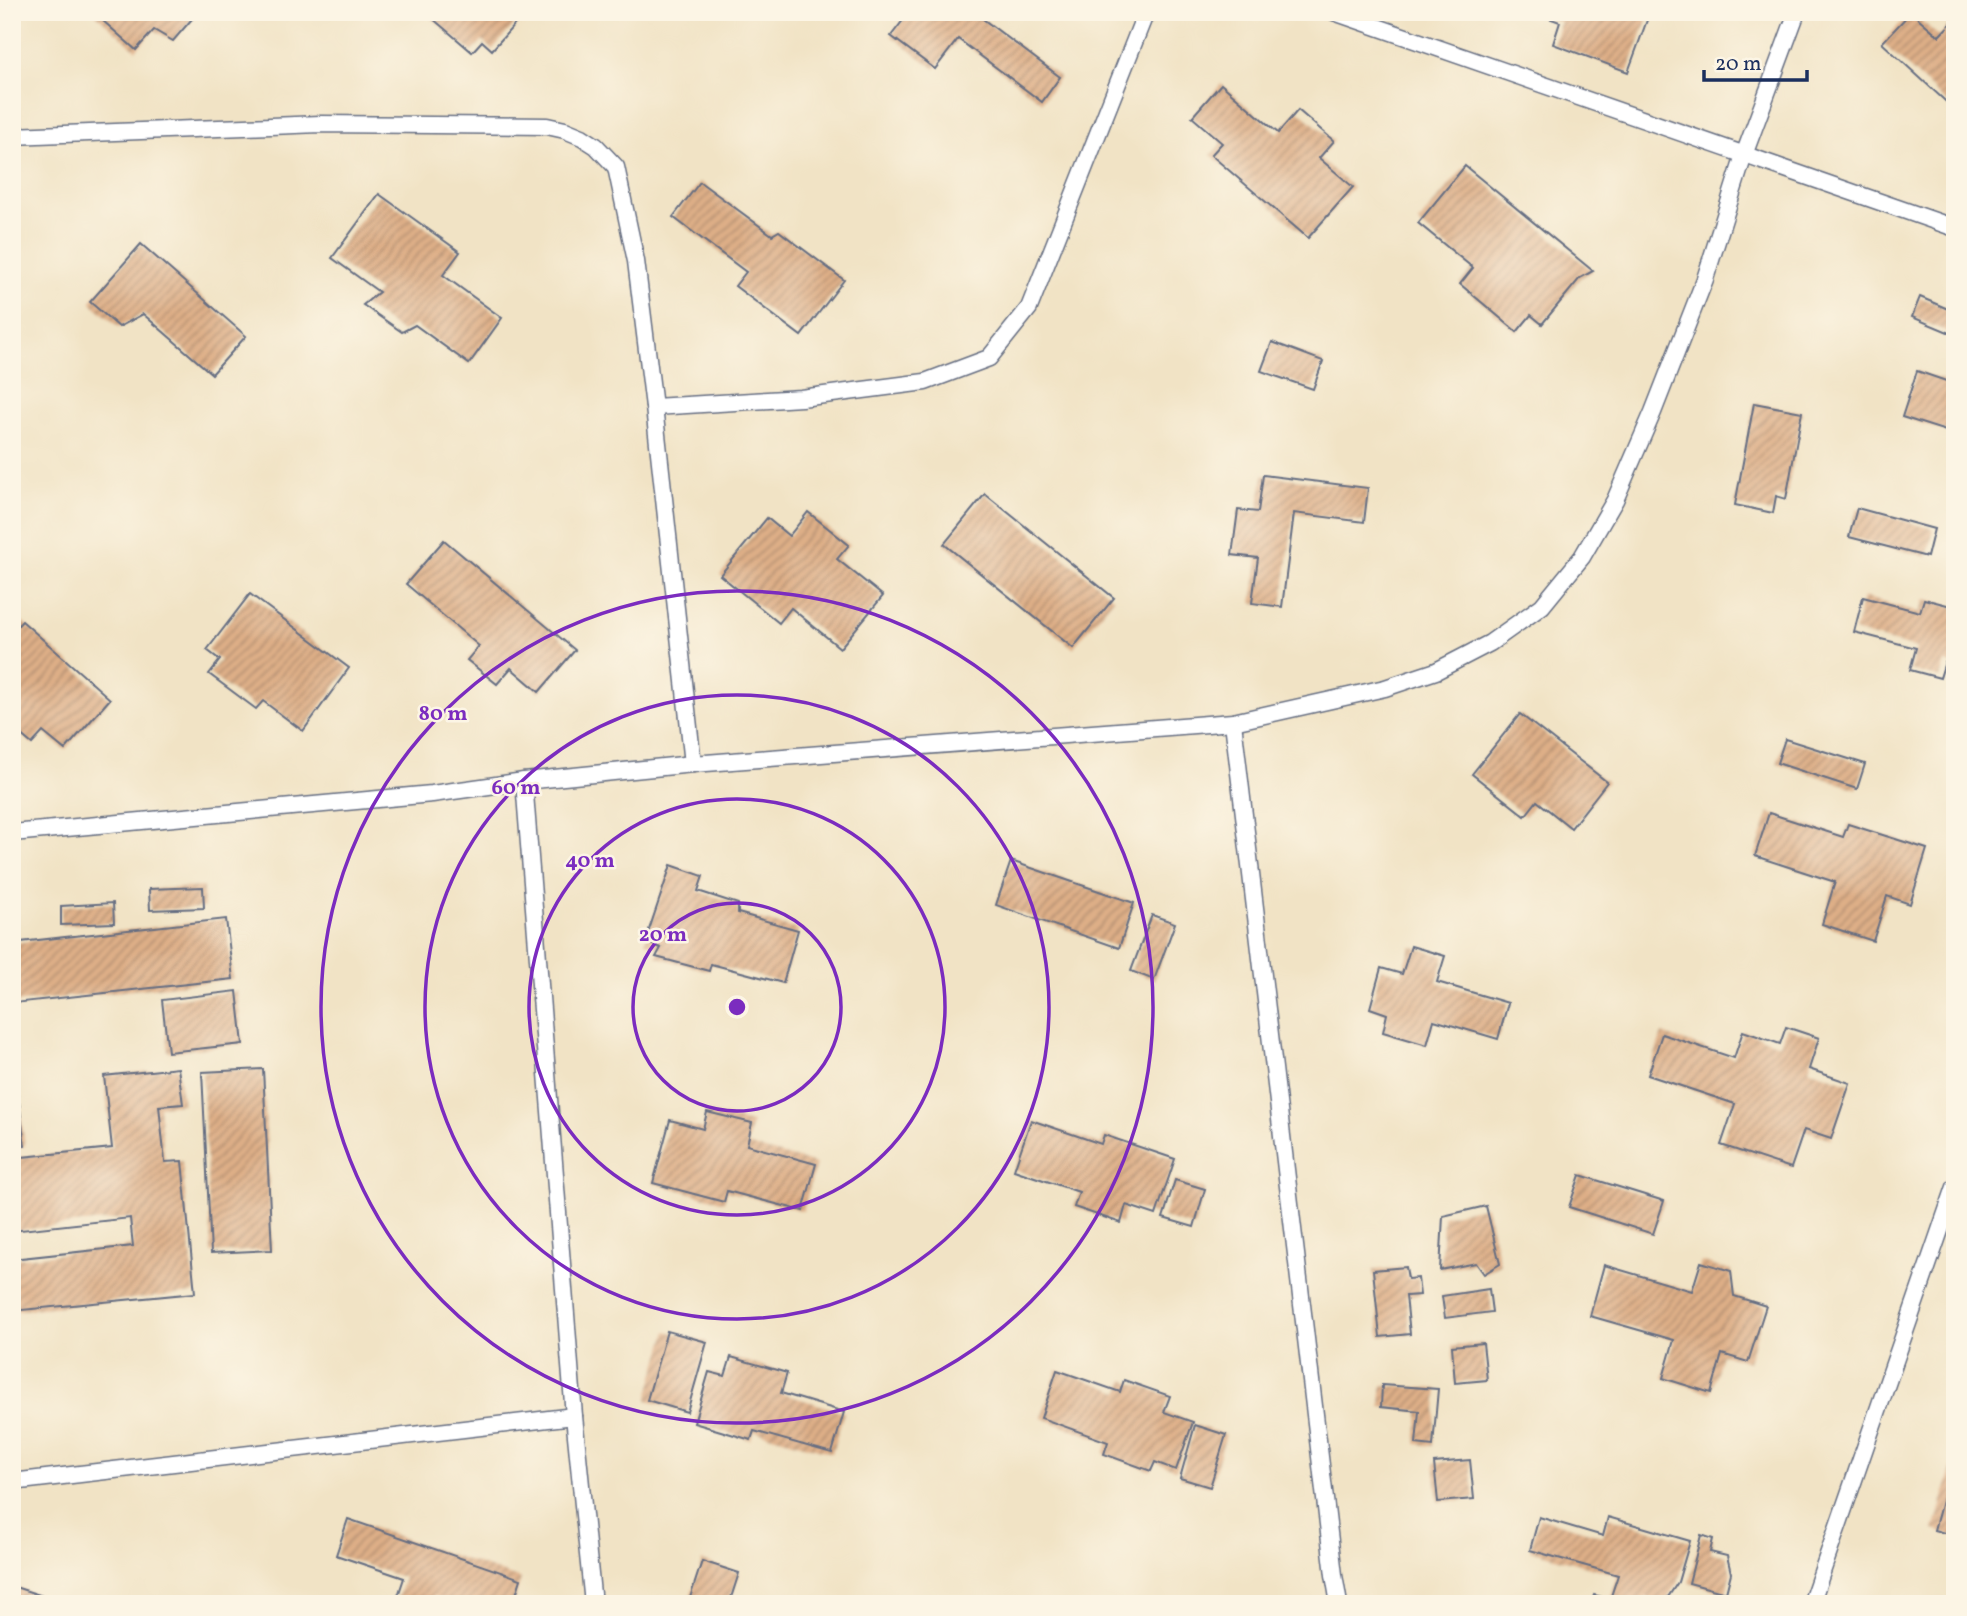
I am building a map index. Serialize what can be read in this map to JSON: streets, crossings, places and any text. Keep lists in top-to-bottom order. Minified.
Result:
{"scale_bar":"20 m","rings":["80 m","60 m","40 m","20 m"]}
